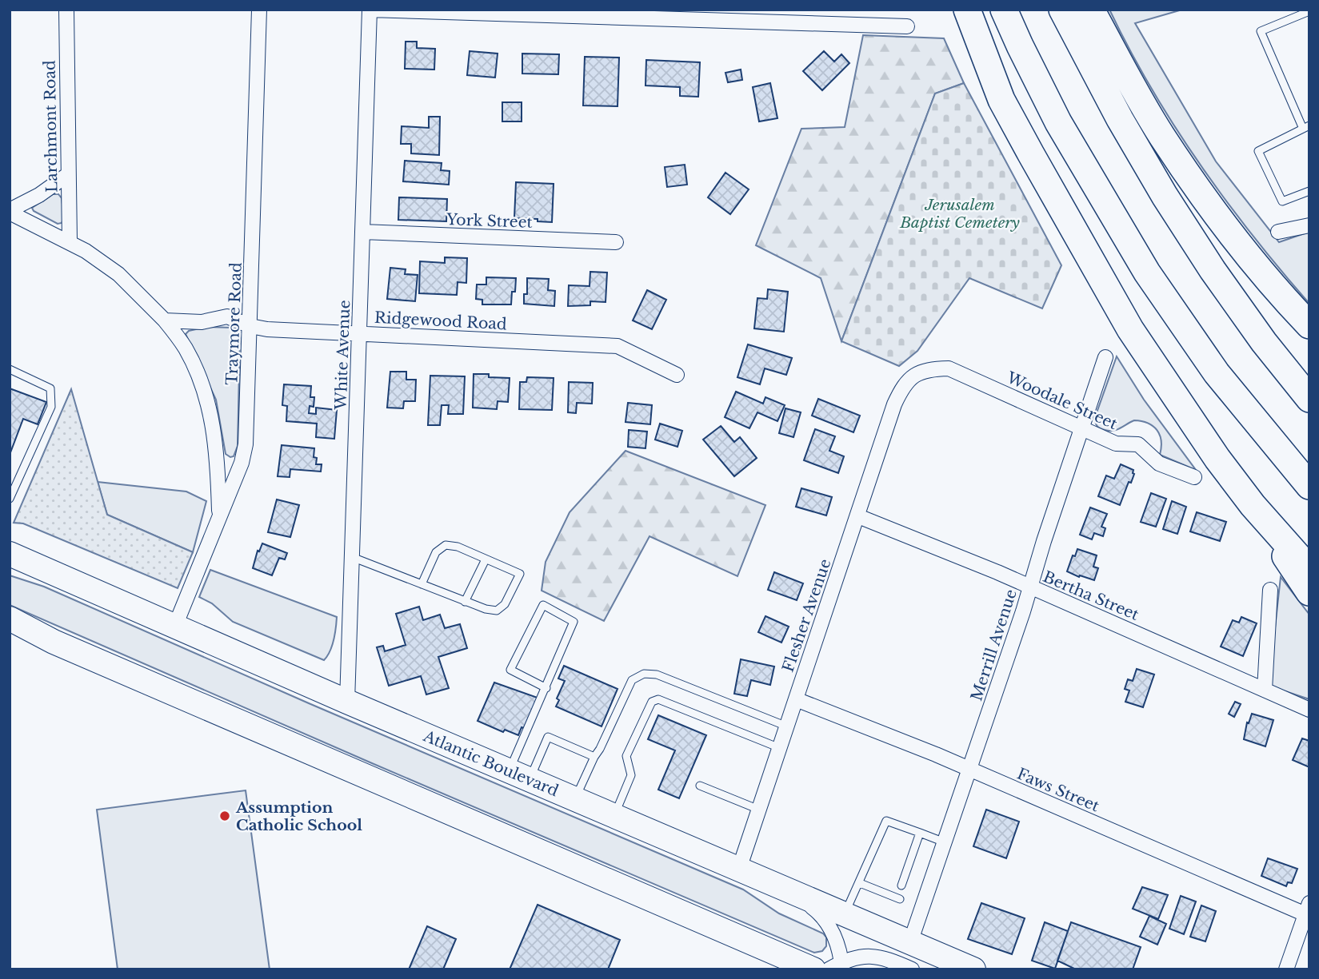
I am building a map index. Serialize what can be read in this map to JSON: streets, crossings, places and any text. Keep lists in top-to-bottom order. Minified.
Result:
{"streets":{"highway":["Atlantic Boulevard"],"street":["Larchmont Road","York Street","Ridgewood Road","Traymore Road","White Avenue","Woodale Street","Bertha Street","Flesher Avenue","Merrill Avenue","Faws Street"]},"crossings":[["York Street","White Avenue"],["Ridgewood Road","Traymore Road"],["Ridgewood Road","White Avenue"],["Traymore Road","Atlantic Boulevard"],["White Avenue","Atlantic Boulevard"],["Woodale Street","Flesher Avenue"],["Woodale Street","Merrill Avenue"],["Bertha Street","Flesher Avenue"],["Bertha Street","Merrill Avenue"],["Flesher Avenue","Atlantic Boulevard"],["Flesher Avenue","Faws Street"],["Merrill Avenue","Atlantic Boulevard"],["Merrill Avenue","Faws Street"]],"parks":["Jerusalem Baptist Cemetery"],"places":["Assumption Catholic School"]}
